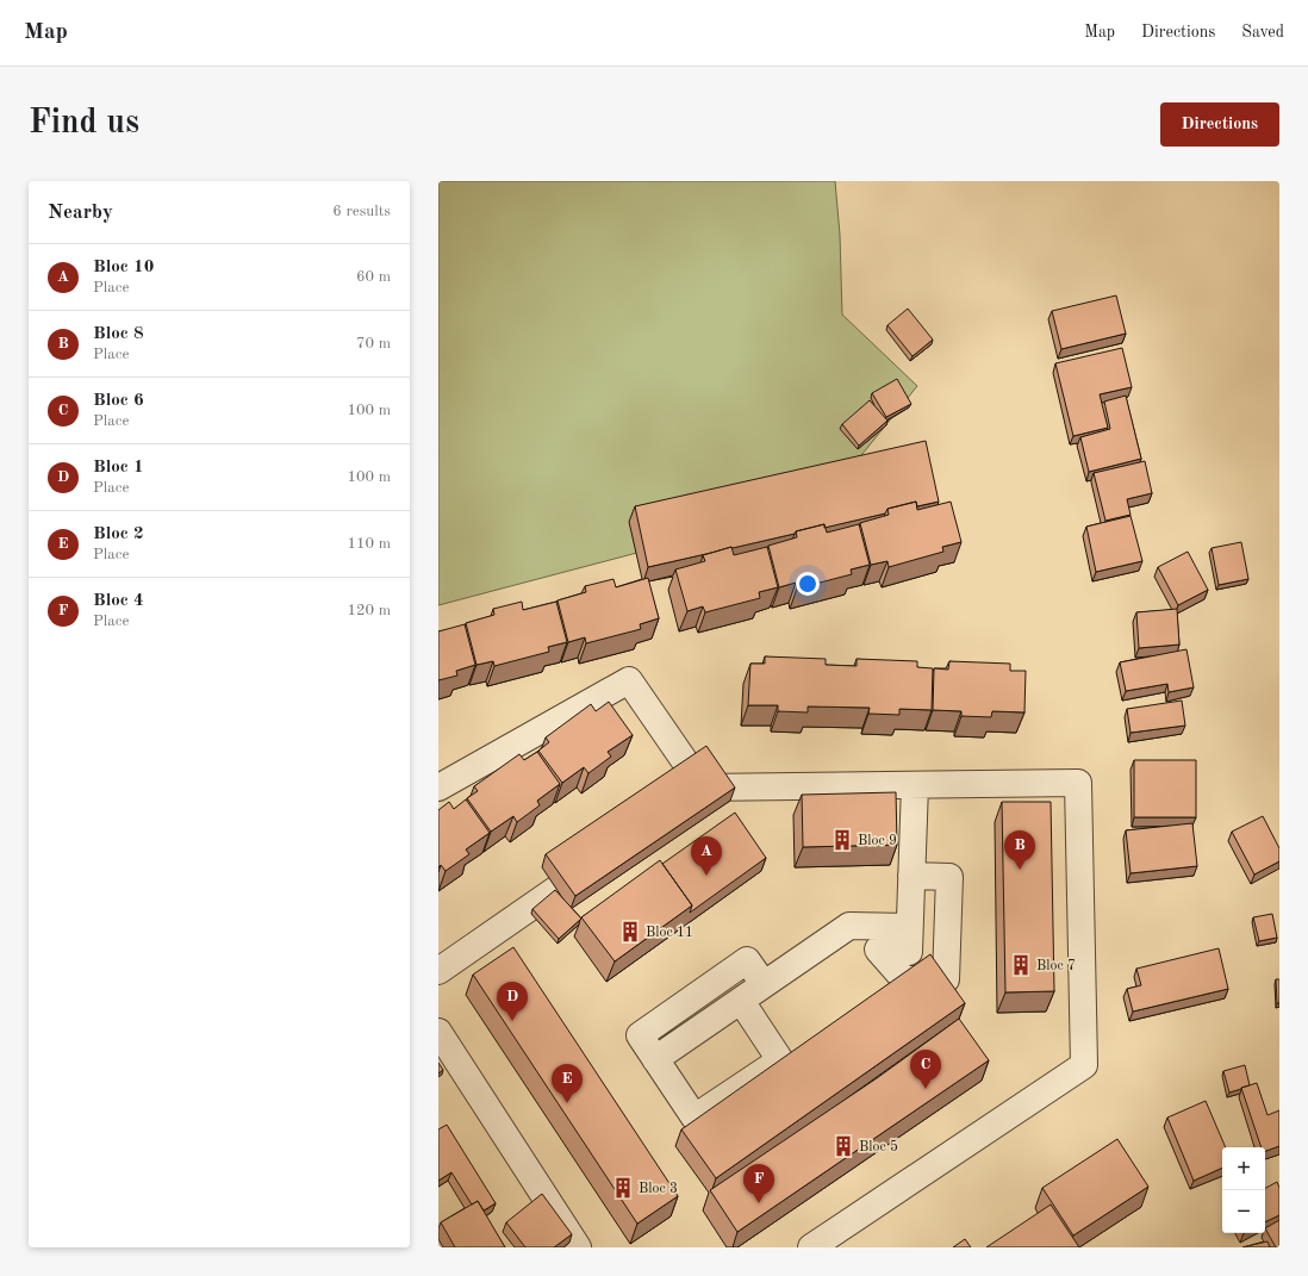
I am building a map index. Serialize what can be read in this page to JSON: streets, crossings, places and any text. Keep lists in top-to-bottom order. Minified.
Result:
{"places":{"building":["Bloc 9","Bloc 11","Bloc 7","Bloc 5","Bloc 3"]},"page":{"header":"Map","nav":["Map","Directions","Saved"],"buttons":"Directions","title":"Find us","heading":["Nearby","6 results"],"list":[{"mark":"A","name":"Bloc 10","note":"Place","value":"60 m"},{"mark":"B","name":"Bloc 8","note":"Place","value":"70 m"},{"mark":"C","name":"Bloc 6","note":"Place","value":"100 m"},{"mark":"D","name":"Bloc 1","note":"Place","value":"100 m"},{"mark":"E","name":"Bloc 2","note":"Place","value":"110 m"},{"mark":"F","name":"Bloc 4","note":"Place","value":"120 m"}],"pins":["B","A","D","C","E","F"],"map_buttons":["+","−"]}}
